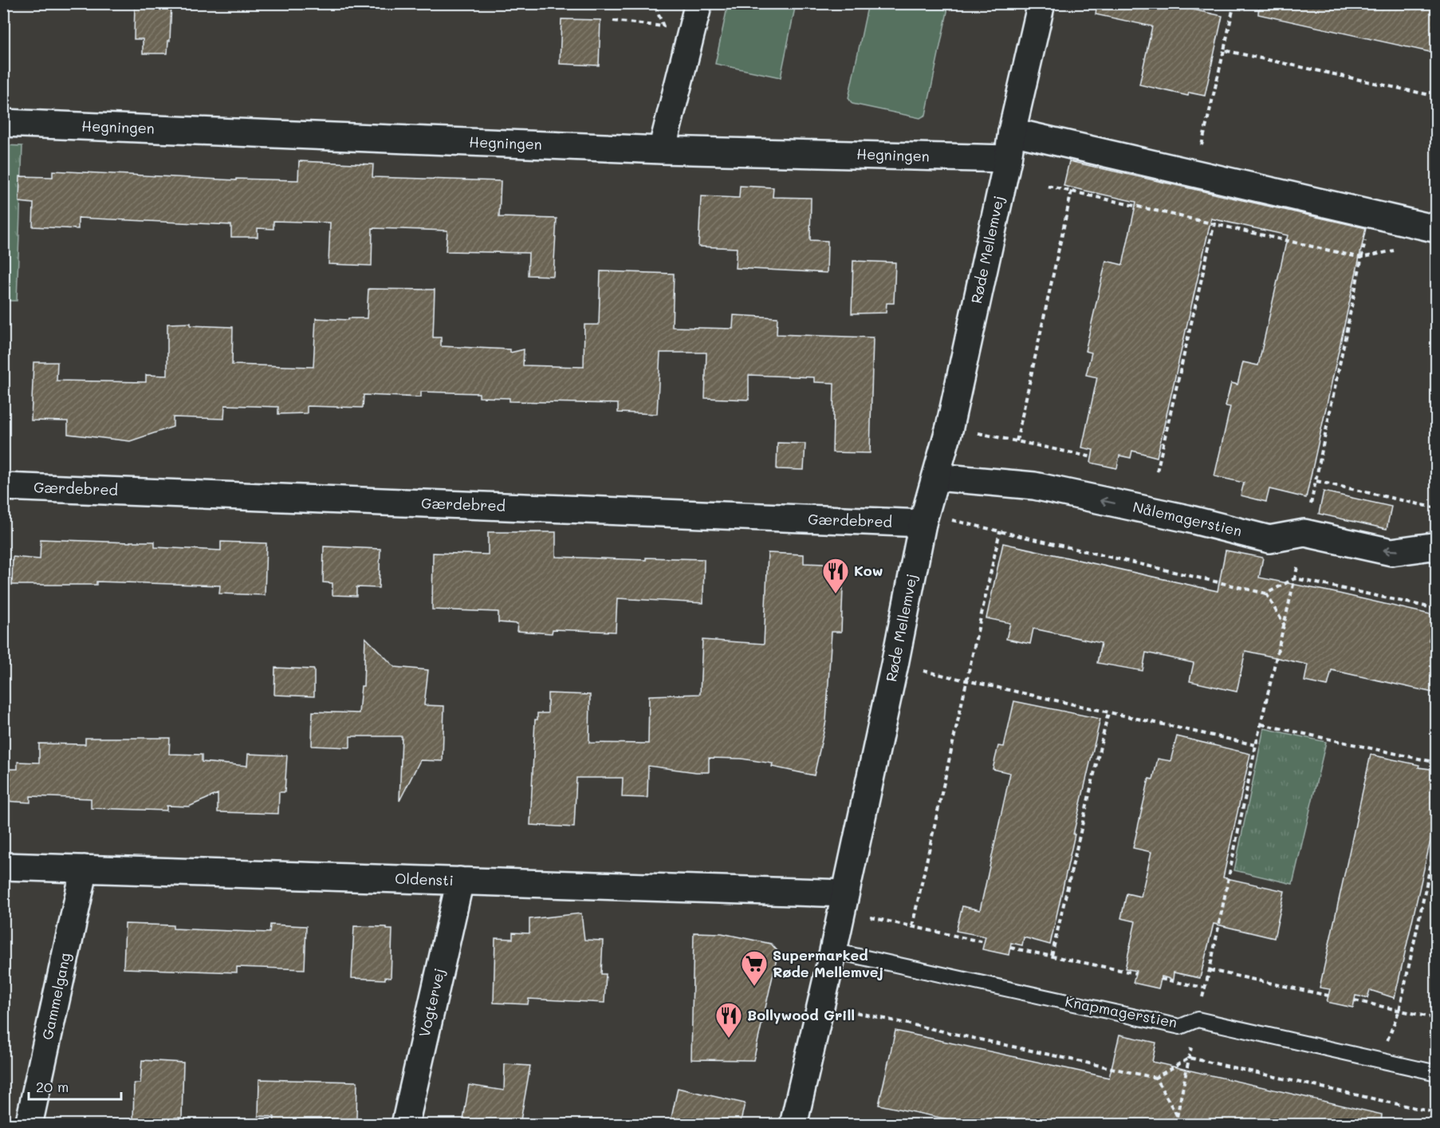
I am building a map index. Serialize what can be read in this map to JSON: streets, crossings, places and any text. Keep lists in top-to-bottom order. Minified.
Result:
{"streets":{"street":["Hegningen","Røde Mellemvej","Gærdebred","Nålemagerstien","Oldensti","Gammelgang","Vogtervej"],"lane":["Knapmagerstien"]},"crossings":[["Hegningen","Røde Mellemvej"],["Røde Mellemvej","Gærdebred"],["Røde Mellemvej","Nålemagerstien"],["Røde Mellemvej","Oldensti"],["Røde Mellemvej","Knapmagerstien"],["Oldensti","Gammelgang"],["Oldensti","Vogtervej"]],"one_way":["Nålemagerstien"],"places":{"restaurant":["Kow","Bollywood Grill"],"supermarket":["Supermarked Røde Mellemvej"]},"scale_bar":"20 m"}
